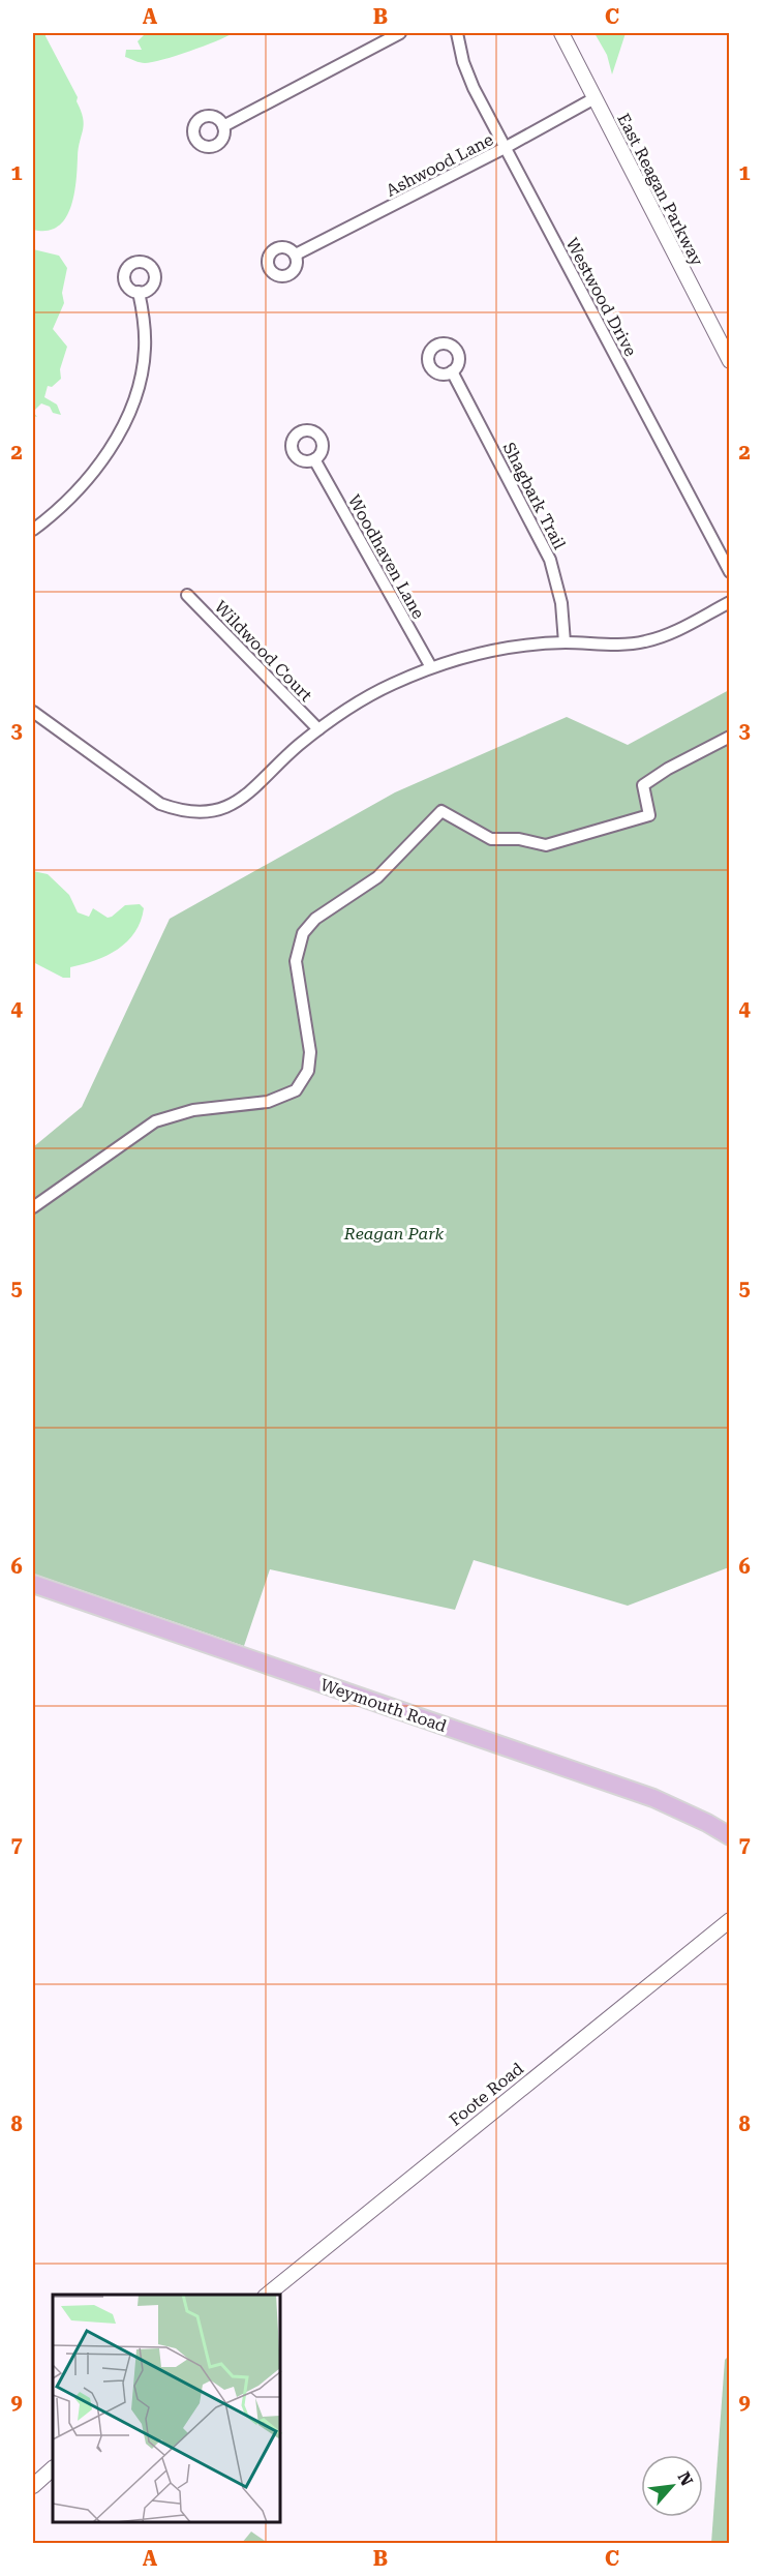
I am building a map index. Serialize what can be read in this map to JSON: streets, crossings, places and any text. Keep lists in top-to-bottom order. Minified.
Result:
{"streets":{"main road":["Weymouth Road"],"street":["Ashwood Lane","East Reagan Parkway","Westwood Drive","Shagbark Trail","Woodhaven Lane","Wildwood Court","Foote Road"]},"crossings":[["Ashwood Lane","East Reagan Parkway"],["Ashwood Lane","Westwood Drive"]],"parks":["Reagan Park"],"north":"top right","grid":{"columns":["A","B","C"],"rows":["1","2","3","4","5","6","7","8","9"]}}
